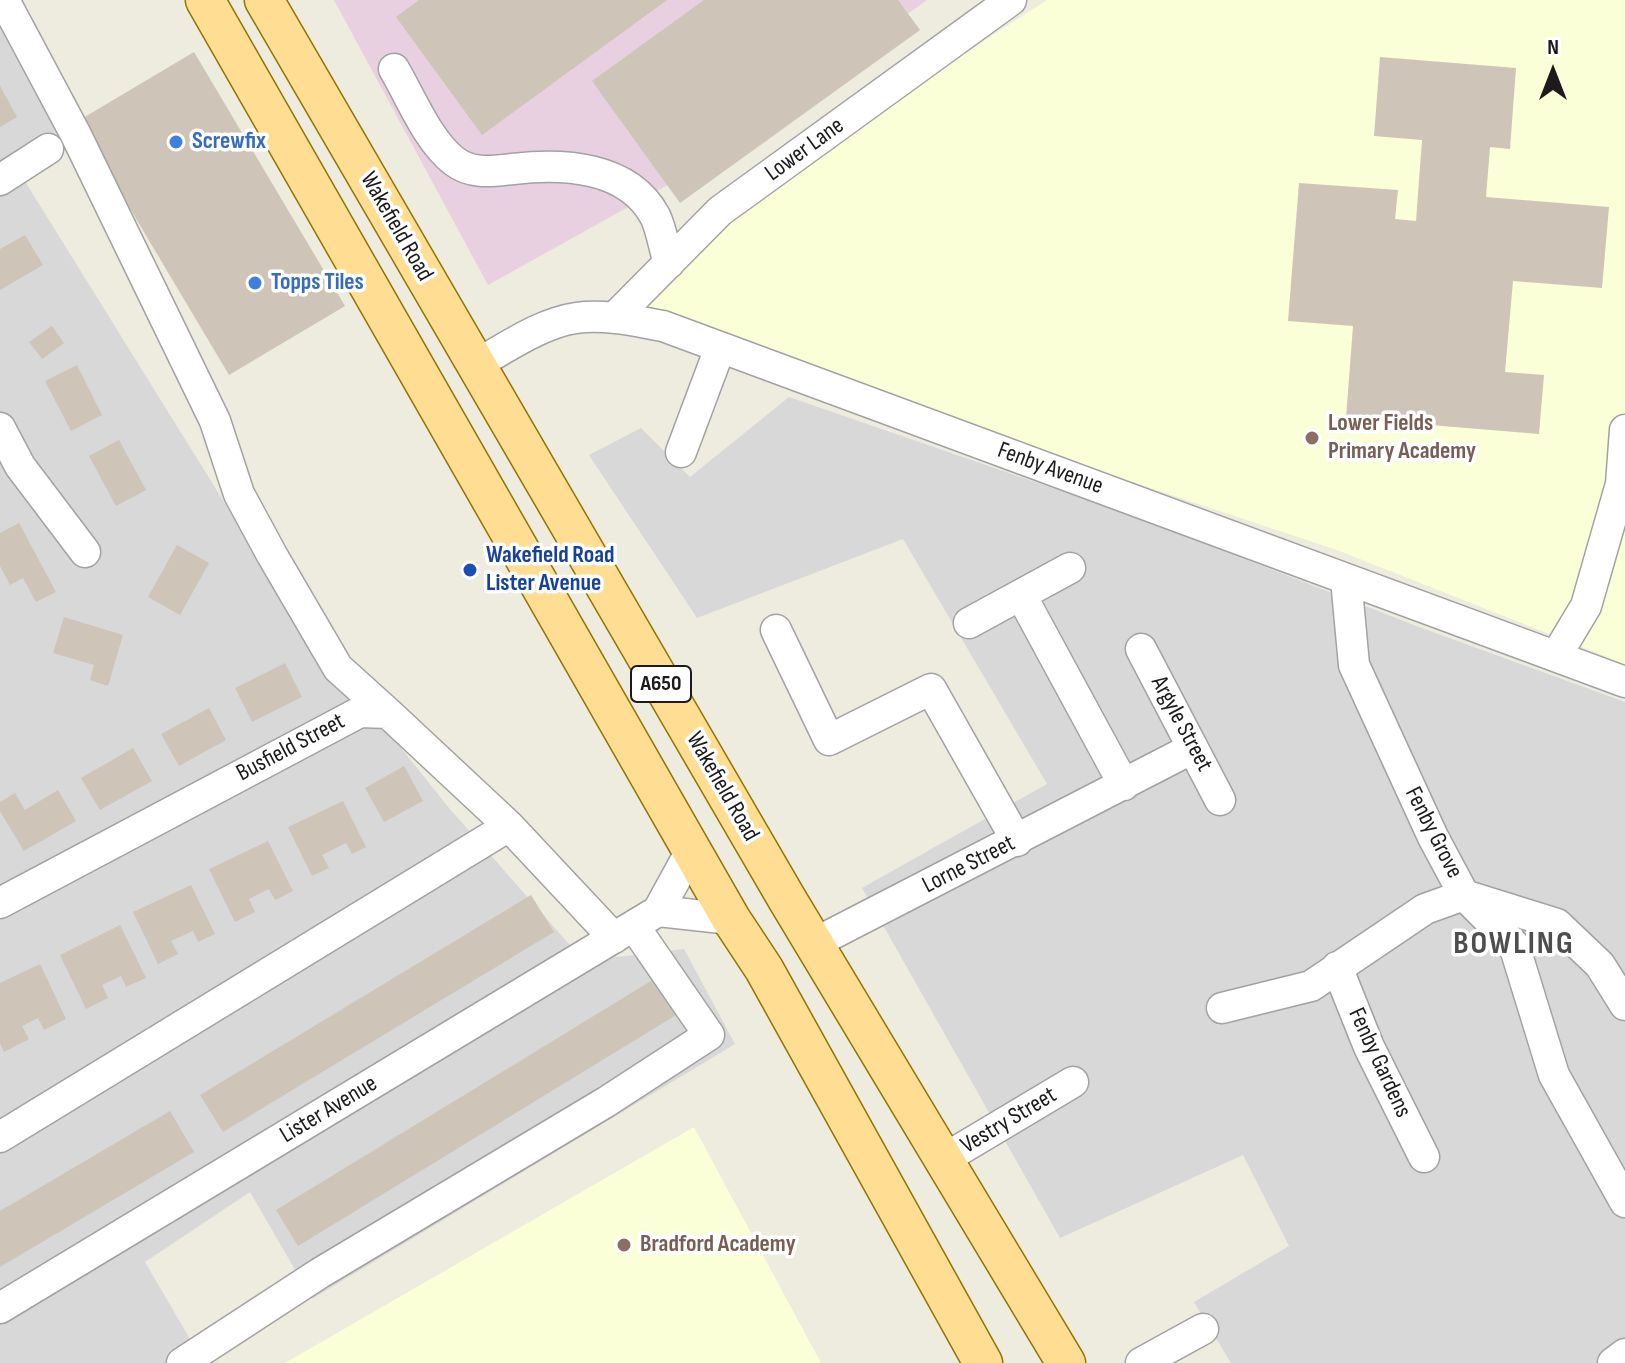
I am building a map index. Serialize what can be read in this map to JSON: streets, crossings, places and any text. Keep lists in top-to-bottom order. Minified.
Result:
{"streets":{"main road":["Wakefield Road","A650"],"street":["Lower Lane","Fenby Avenue","Argyle Street","Busfield Street","Fenby Grove","Lorne Street","Fenby Gardens","Lister Avenue","Vestry Street"]},"crossings":[["Lower Lane","Fenby Avenue"],["Wakefield Road","Fenby Avenue"],["Wakefield Road","Lorne Street"],["Wakefield Road","Vestry Street"],["Fenby Avenue","Fenby Grove"],["Argyle Street","Lorne Street"]],"districts":["BOWLING"],"places":["Screwfix","Topps Tiles","Lower Fields Primary Academy","Wakefield Road Lister Avenue","Bradford Academy"],"north":"top"}
